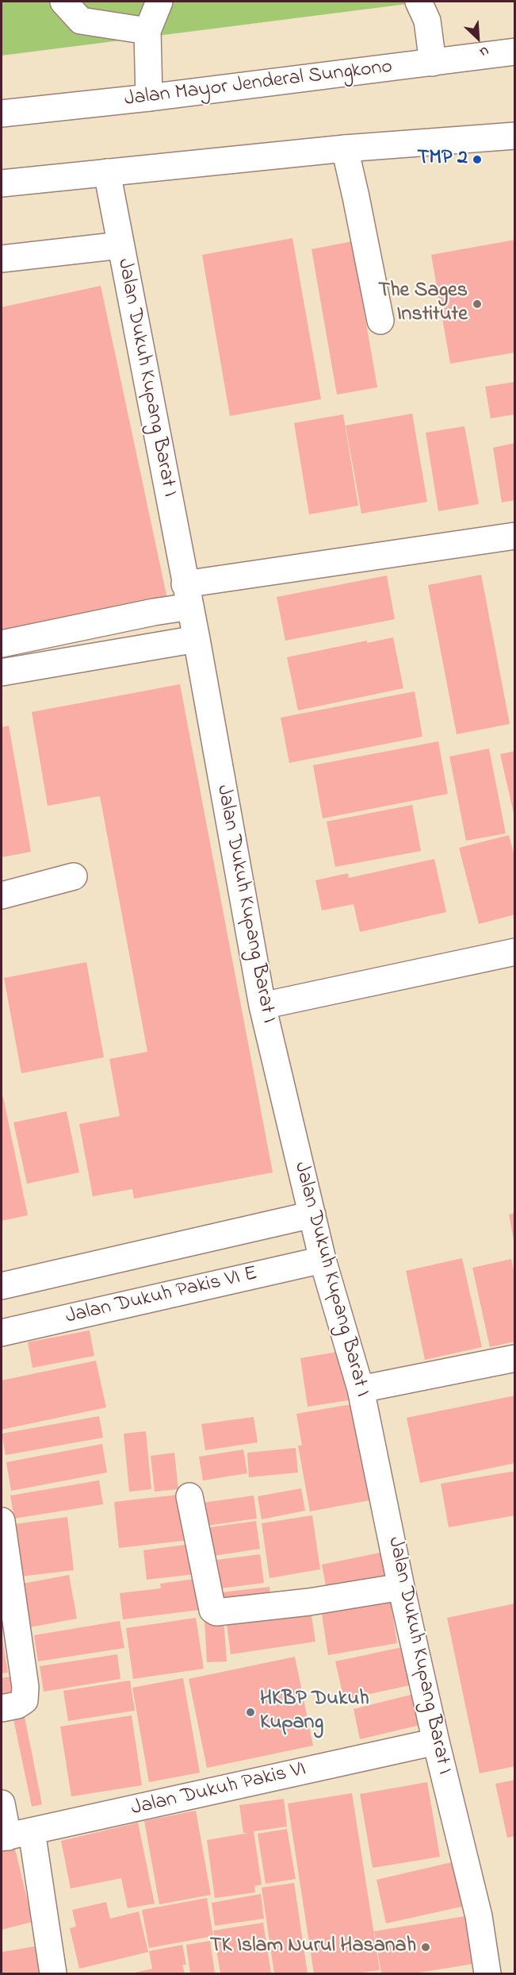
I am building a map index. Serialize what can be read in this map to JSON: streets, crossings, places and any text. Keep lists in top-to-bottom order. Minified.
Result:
{"streets":{"street":["Jalan Mayor Jenderal Sungkono","Jalan Dukuh Kupang Barat I","Jalan Dukuh Pakis VI E","Jalan Dukuh Pakis VI"]},"crossings":[["Jalan Dukuh Kupang Barat I","Jalan Dukuh Pakis VI E"],["Jalan Dukuh Kupang Barat I","Jalan Dukuh Pakis VI"]],"places":["TMP 2","The Sages Institute","HKBP Dukuh Kupang","TK Islam Nurul Hasanah"],"north":"bottom right"}
